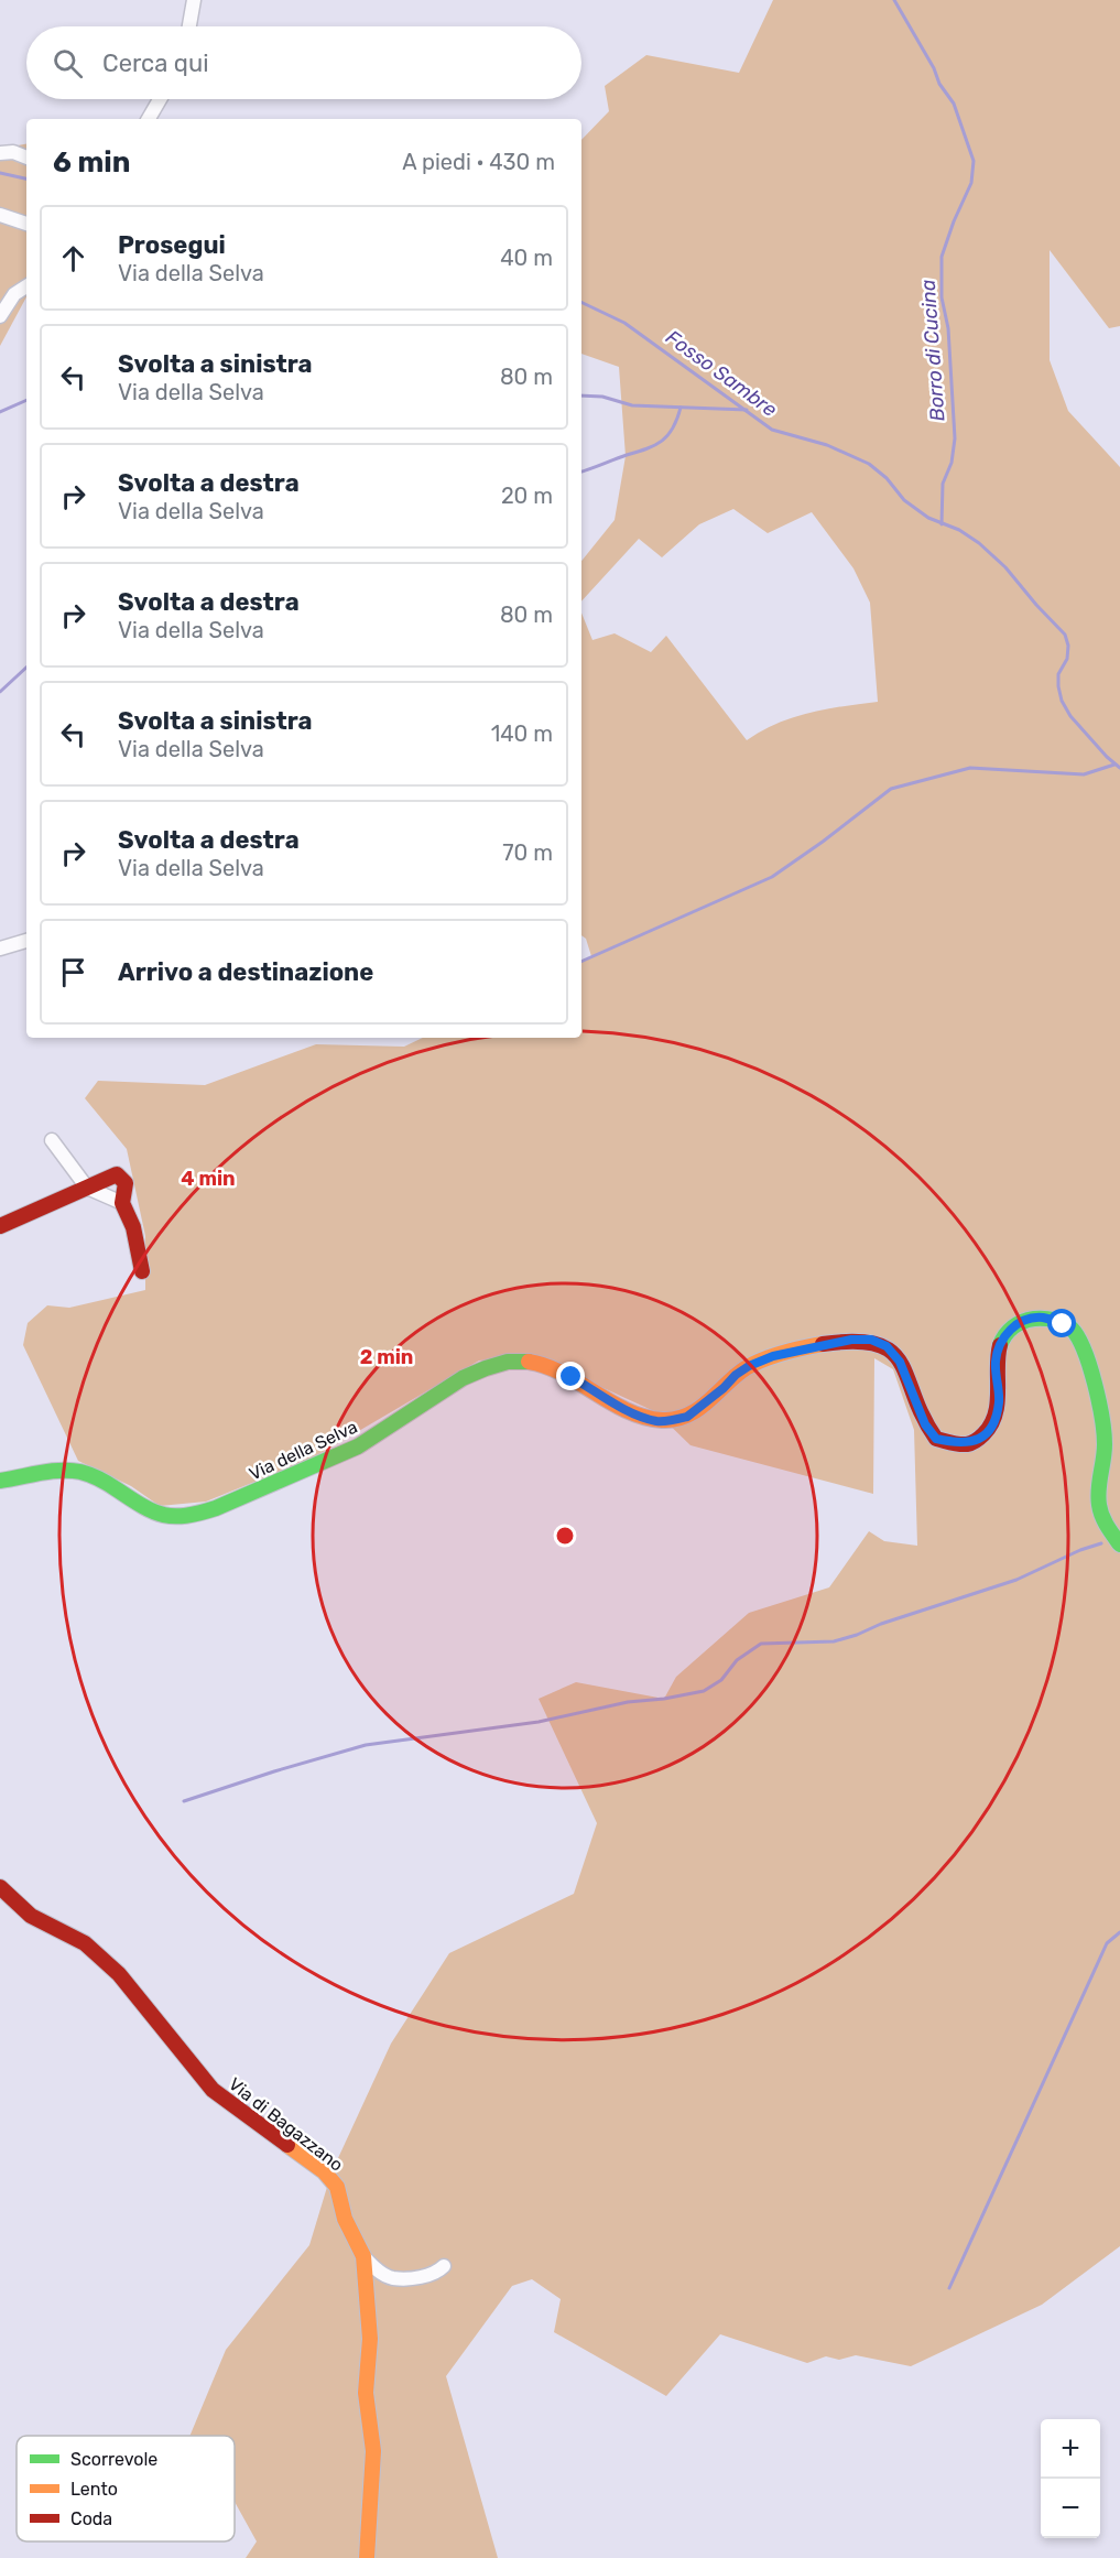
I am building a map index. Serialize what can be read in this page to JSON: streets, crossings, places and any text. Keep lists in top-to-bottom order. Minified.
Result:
{"streets":{"street":["Via della Selva","Via di Bagazzano"]},"water":["Borro di Cucina","Fosso Sambre"],"legend":["Scorrevole","Lento","Coda"],"page":{"search":"Cerca qui","heading":["6 min","A piedi · 430 m"],"list":[["Prosegui","Via della Selva","40 m"],["Svolta a sinistra","Via della Selva","80 m"],["Svolta a destra","Via della Selva","20 m"],["Svolta a destra","Via della Selva","80 m"],["Svolta a sinistra","Via della Selva","140 m"],["Svolta a destra","Via della Selva","70 m"],"Arrivo a destinazione"],"map_buttons":["+","−"]},"rings":["4 min","2 min"]}
